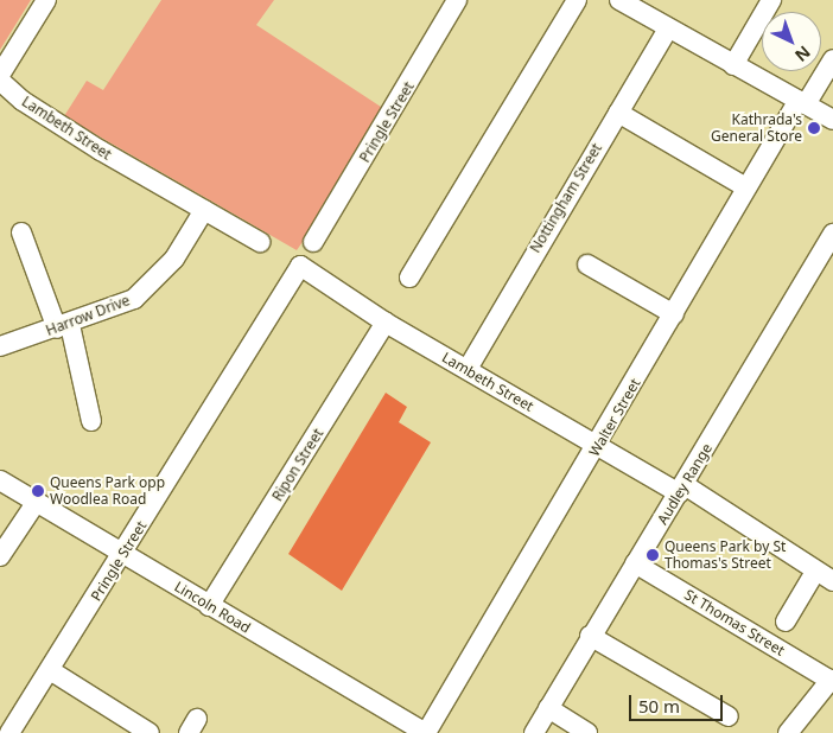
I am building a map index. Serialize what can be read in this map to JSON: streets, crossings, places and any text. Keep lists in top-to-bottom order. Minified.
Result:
{"streets":{"street":["Pringle Street","Lambeth Street","Nottingham Street","Harrow Drive","Walter Street","Ripon Street","Audley Range","Lincoln Road","St Thomas Street"]},"crossings":[["Pringle Street","Lambeth Street"],["Pringle Street","Lincoln Road"],["Lambeth Street","Nottingham Street"],["Lambeth Street","Harrow Drive"],["Lambeth Street","Walter Street"],["Lambeth Street","Ripon Street"],["Lambeth Street","Audley Range"],["Walter Street","Lincoln Road"],["Ripon Street","Lincoln Road"],["Audley Range","St Thomas Street"]],"places":["Kathrada's General Store","Queens Park opp Woodlea Road","Queens Park by St Thomas's Street"],"scale_bar":"50 m","north":"bottom right"}
